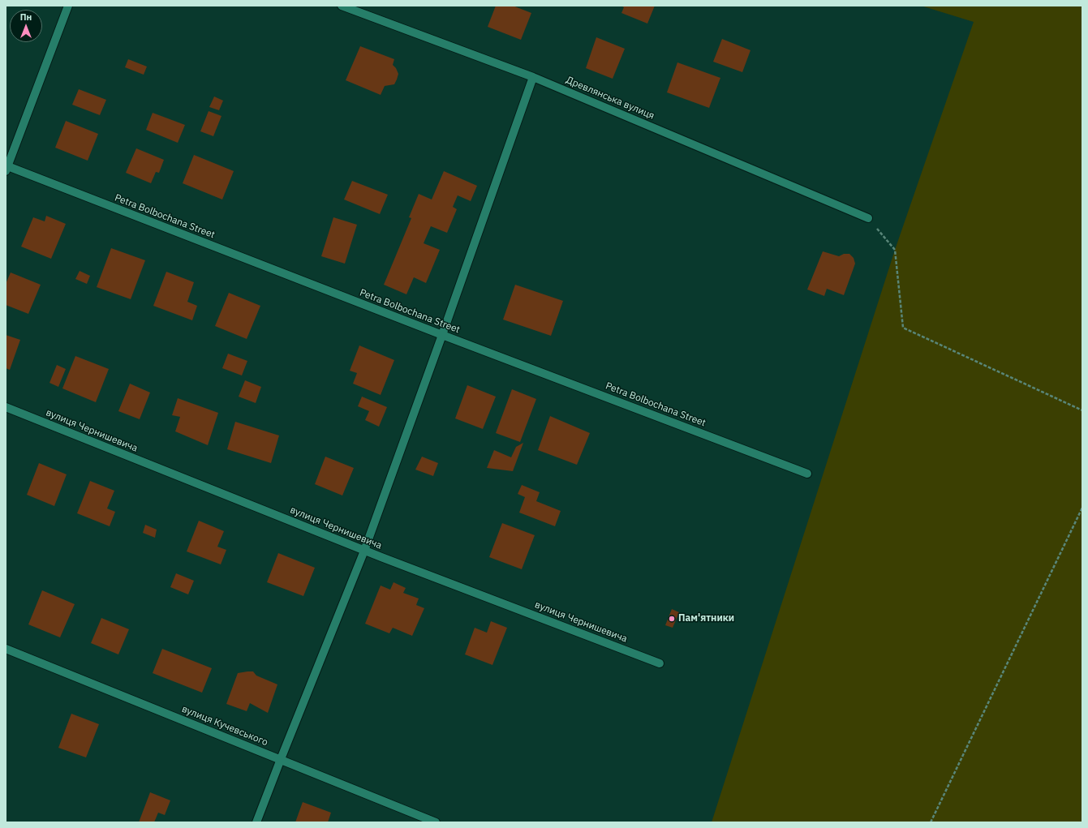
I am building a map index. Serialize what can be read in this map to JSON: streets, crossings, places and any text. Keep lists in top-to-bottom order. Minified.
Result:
{"streets":{"street":["Древлянська вулиця","Petra Bolbochana Street","вулиця Чернишевича","вулиця Кучевського"]},"places":["Пам'ятники"],"north":"top"}
